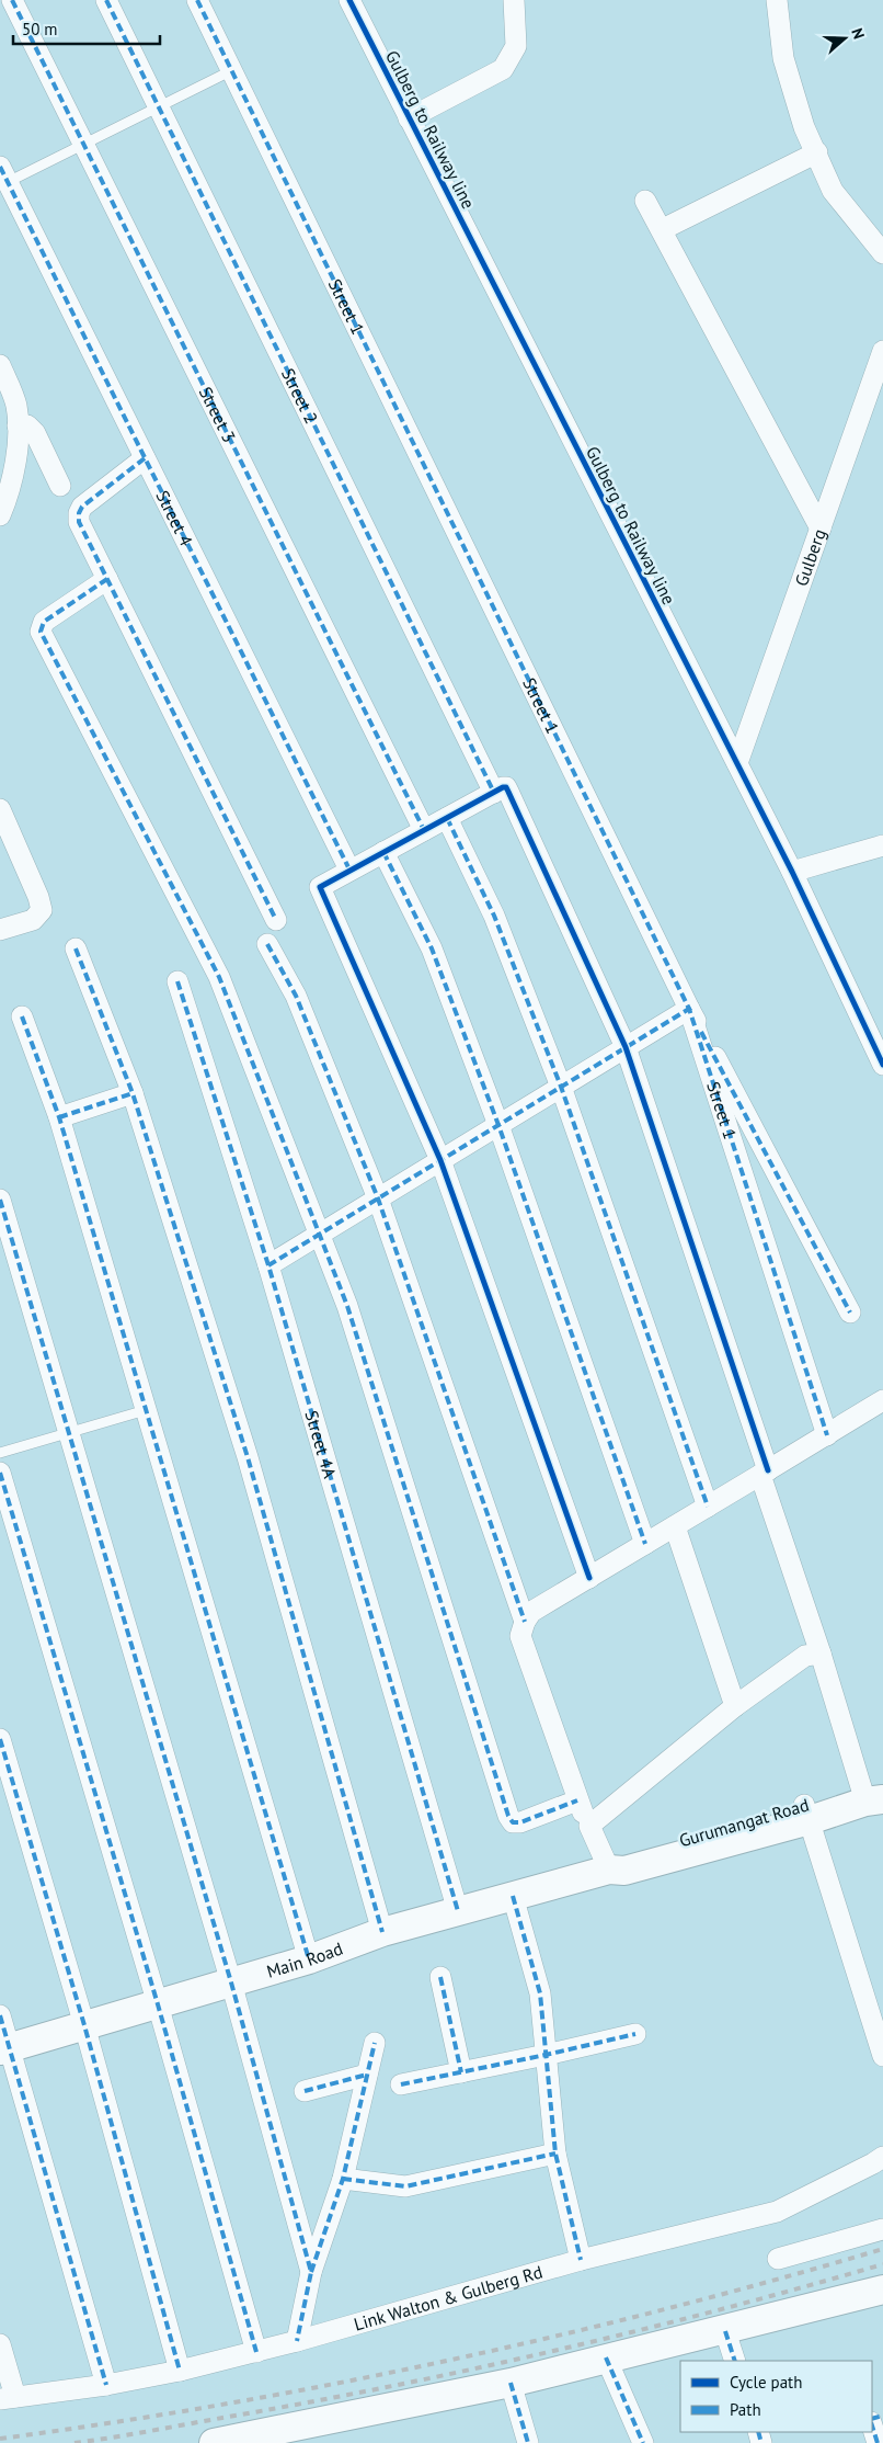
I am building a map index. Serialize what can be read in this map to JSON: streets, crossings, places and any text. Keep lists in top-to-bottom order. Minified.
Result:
{"streets":{"street":["Gulberg to Railway line","Street 1","Street 2","Street 3","Street 4","Gulberg","Street 4A","Main Road","Link Walton & Gulberg Rd"]},"crossings":[["Gulberg to Railway line","Gulberg"],["Street 4A","Main Road"]],"legend":["Cycle path","Path"],"scale_bar":"50 m","north":"right"}
